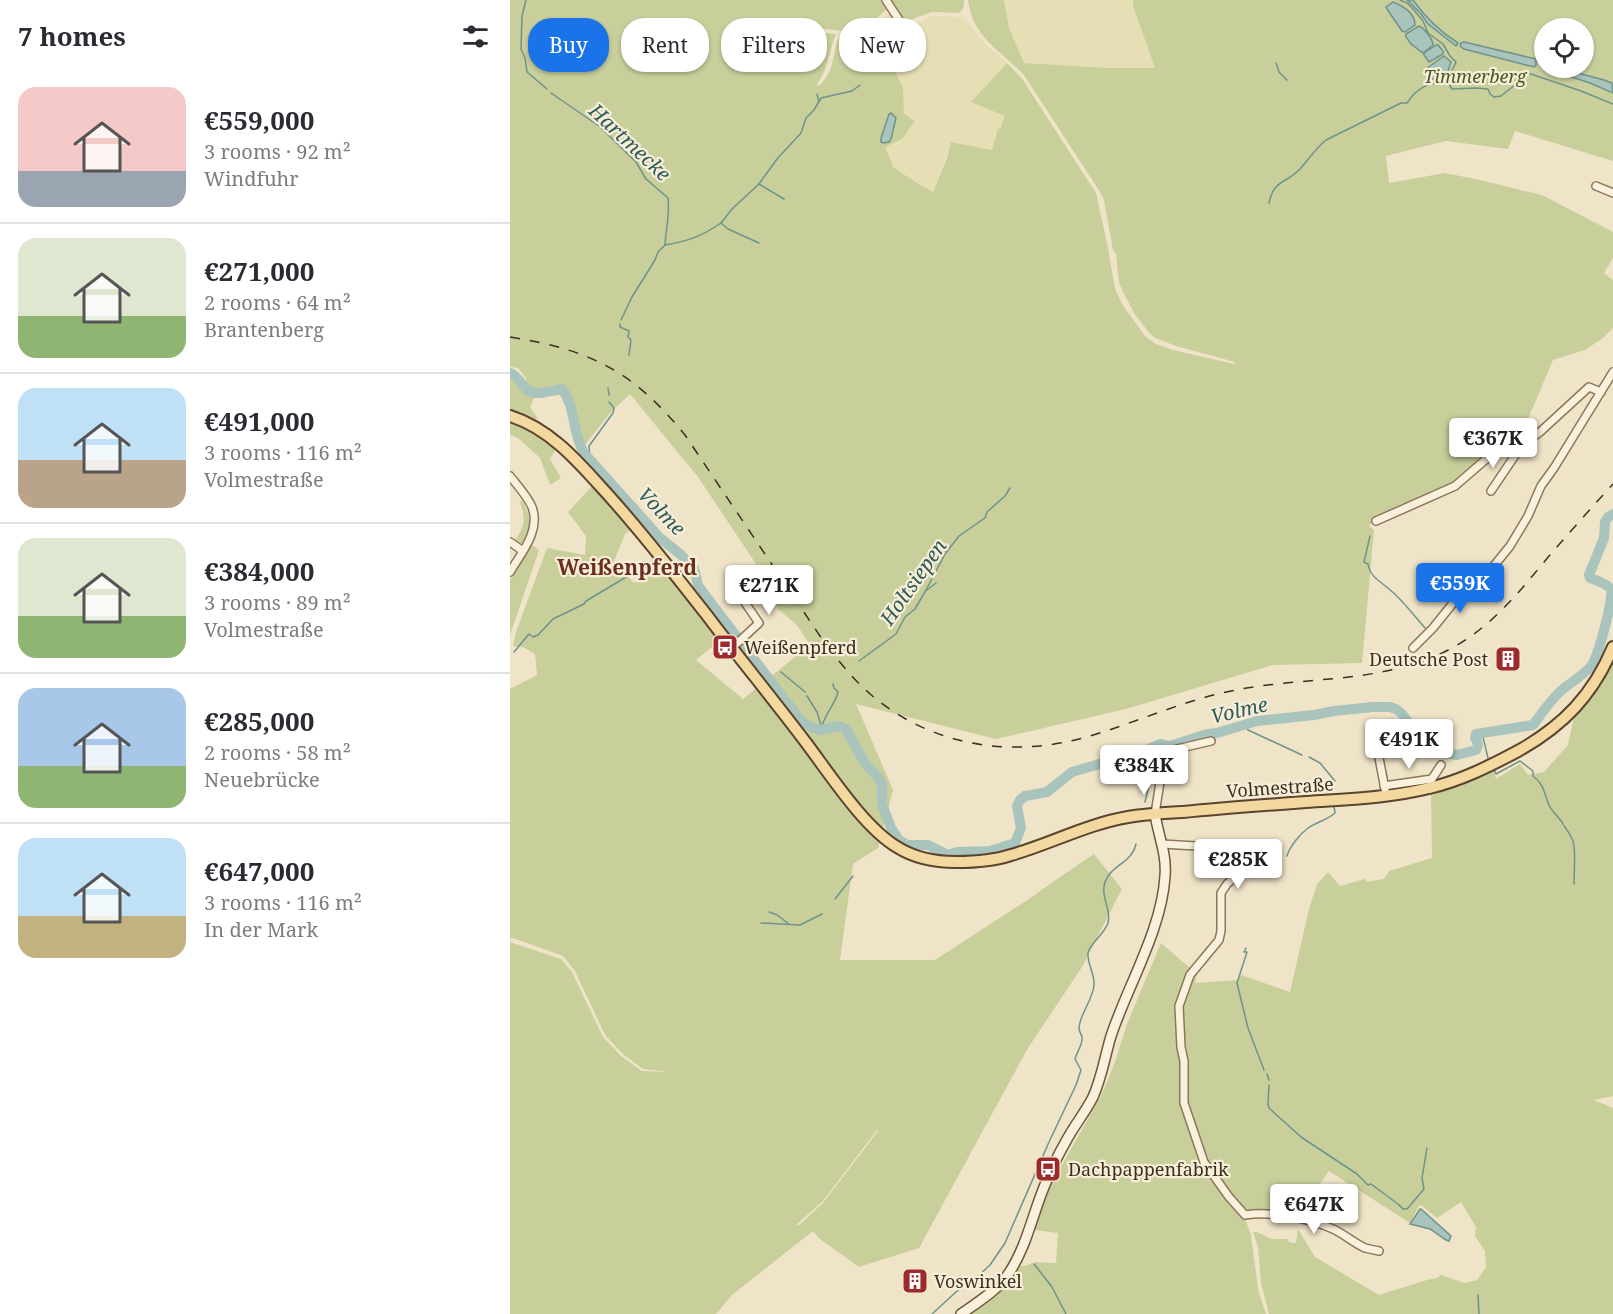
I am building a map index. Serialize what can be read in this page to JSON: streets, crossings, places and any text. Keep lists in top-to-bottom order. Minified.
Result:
{"streets":{"main road":["Volmestraße"]},"districts":["Weißenpferd"],"water":["Hartmecke","Volme","Holtsiepen"],"parks":["Timmerberg"],"places":{"bus stop":["Weißenpferd","Dachpappenfabrik"],"building":["Deutsche Post","Voswinkel"]},"page":{"heading":"7 homes","chip":["Buy","Rent","Filters","New"],"list":[{"name":"€559,000","note":"3 rooms · 92 m² · Windfuhr"},{"name":"€271,000","note":"2 rooms · 64 m² · Brantenberg"},{"name":"€491,000","note":"3 rooms · 116 m² · Volmestraße"},{"name":"€384,000","note":"3 rooms · 89 m² · Volmestraße"},{"name":"€285,000","note":"2 rooms · 58 m² · Neuebrücke"},{"name":"€647,000","note":"3 rooms · 116 m² · In der Mark"}],"price":["€367K","€559K","€271K","€491K","€384K","€285K","€647K"]}}
